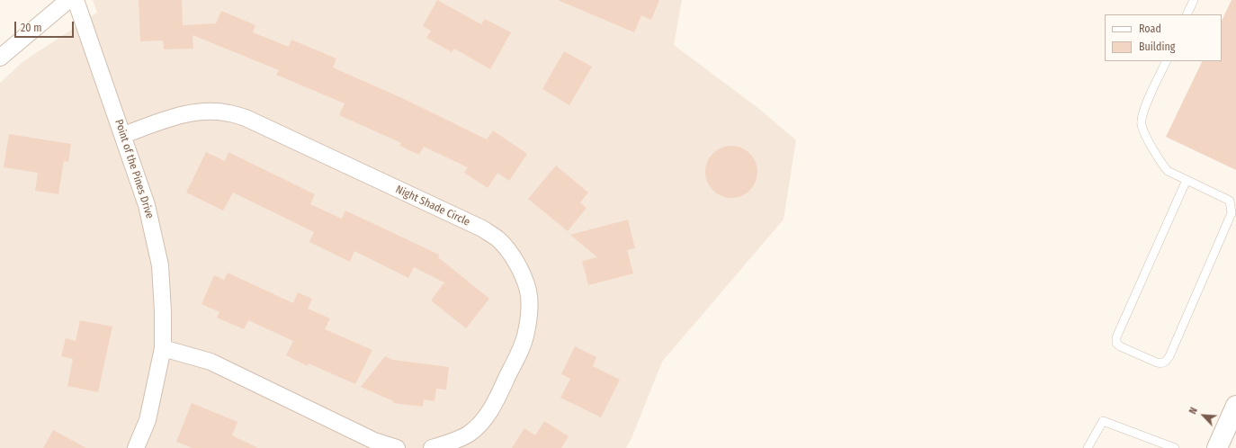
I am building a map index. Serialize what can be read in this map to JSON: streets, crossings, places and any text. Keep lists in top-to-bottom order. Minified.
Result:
{"streets":{"street":["Point of the Pines Drive","Night Shade Circle"]},"crossings":[["Point of the Pines Drive","Night Shade Circle"]],"legend":["Road","Building"],"scale_bar":"20 m","north":"top left"}
